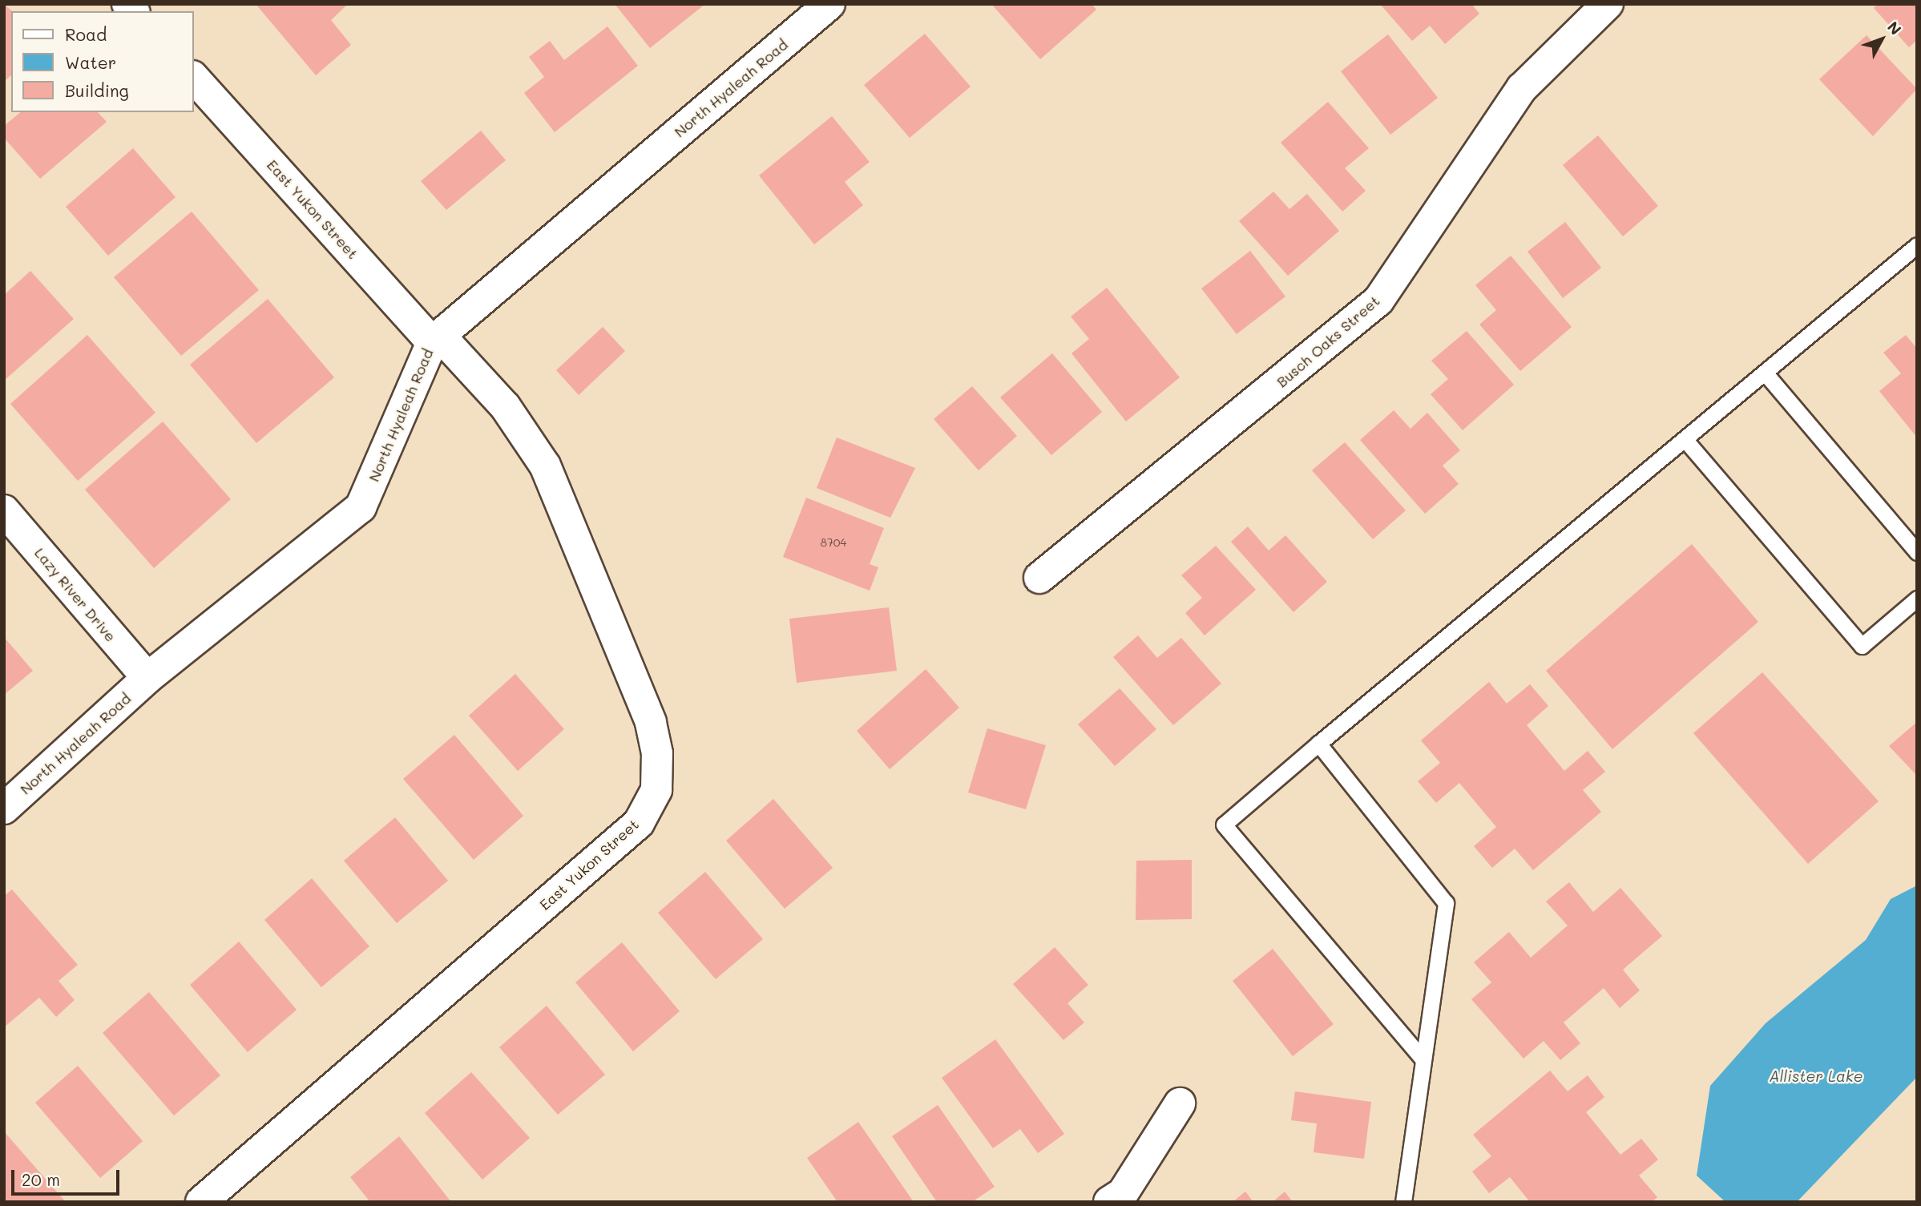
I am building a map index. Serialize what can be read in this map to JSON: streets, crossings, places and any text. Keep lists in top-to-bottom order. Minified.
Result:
{"streets":{"street":["North Hyaleah Road","East Yukon Street","Busch Oaks Street","Lazy River Drive"]},"crossings":[["North Hyaleah Road","East Yukon Street"],["North Hyaleah Road","Lazy River Drive"]],"water":["Allister Lake"],"house_numbers":["8704"],"legend":["Road","Water","Building"],"scale_bar":"20 m","north":"top right"}
